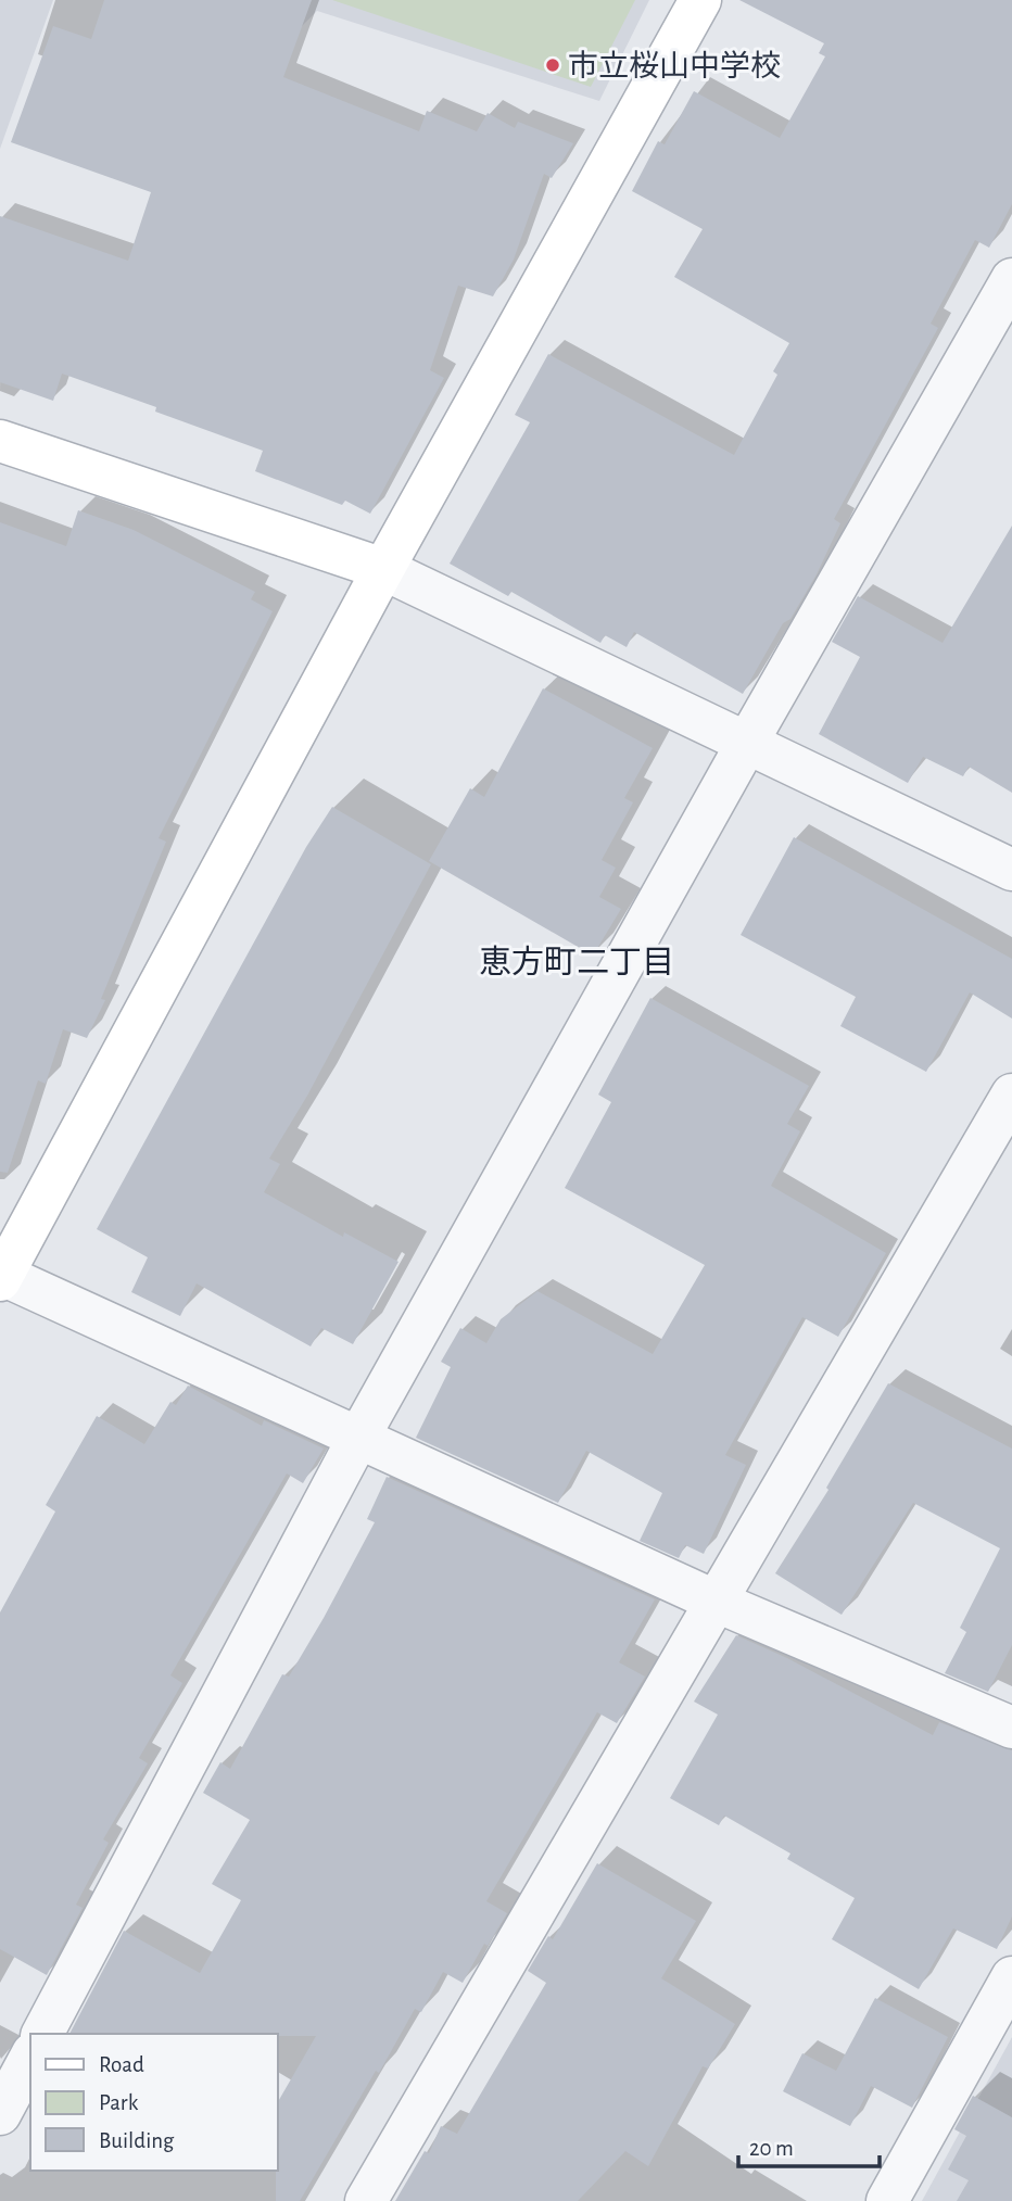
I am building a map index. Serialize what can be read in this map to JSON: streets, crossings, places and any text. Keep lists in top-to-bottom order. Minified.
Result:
{"districts":["恵方町二丁目"],"places":["市立桜山中学校"],"legend":["Road","Park","Building"],"scale_bar":"20 m"}
